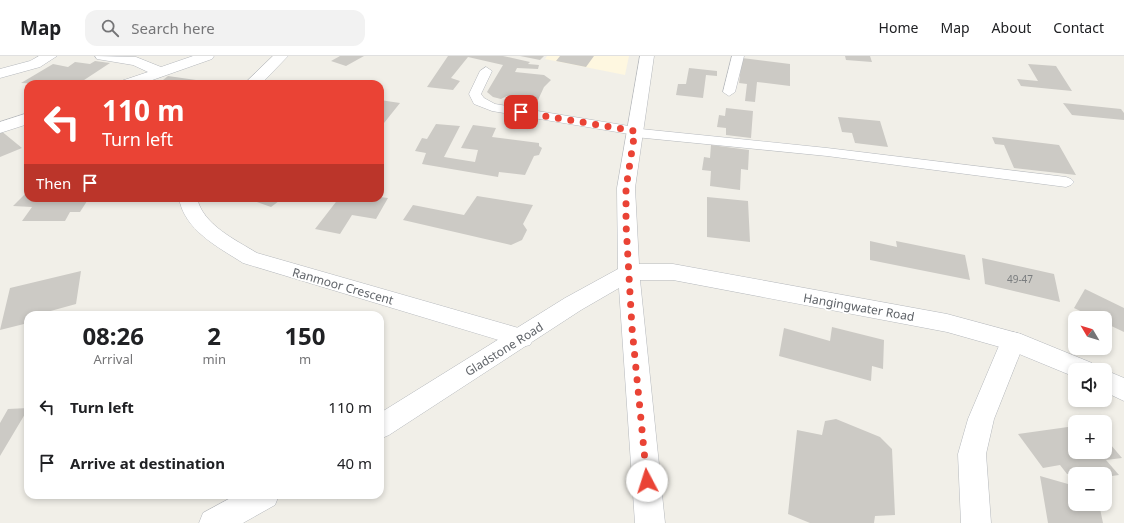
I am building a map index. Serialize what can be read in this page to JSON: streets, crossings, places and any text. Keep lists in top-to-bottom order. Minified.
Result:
{"streets":{"street":["Ranmoor Crescent","Hangingwater Road","Gladstone Road"]},"crossings":[["Ranmoor Crescent","Gladstone Road"],["Hangingwater Road","Gladstone Road"]],"house_numbers":["49-47"],"north":"top left","page":{"header":"Map","search":"Search here","nav":["Home","Map","About","Contact"],"turn":["110 m","Turn left"],"then":"Then","map_buttons":["+","−"],"eta":["08:26","Arrival","2","min","150","m"],"list":[{"name":"Turn left","value":"110 m"},{"name":"Arrive at destination","value":"40 m"}]}}
